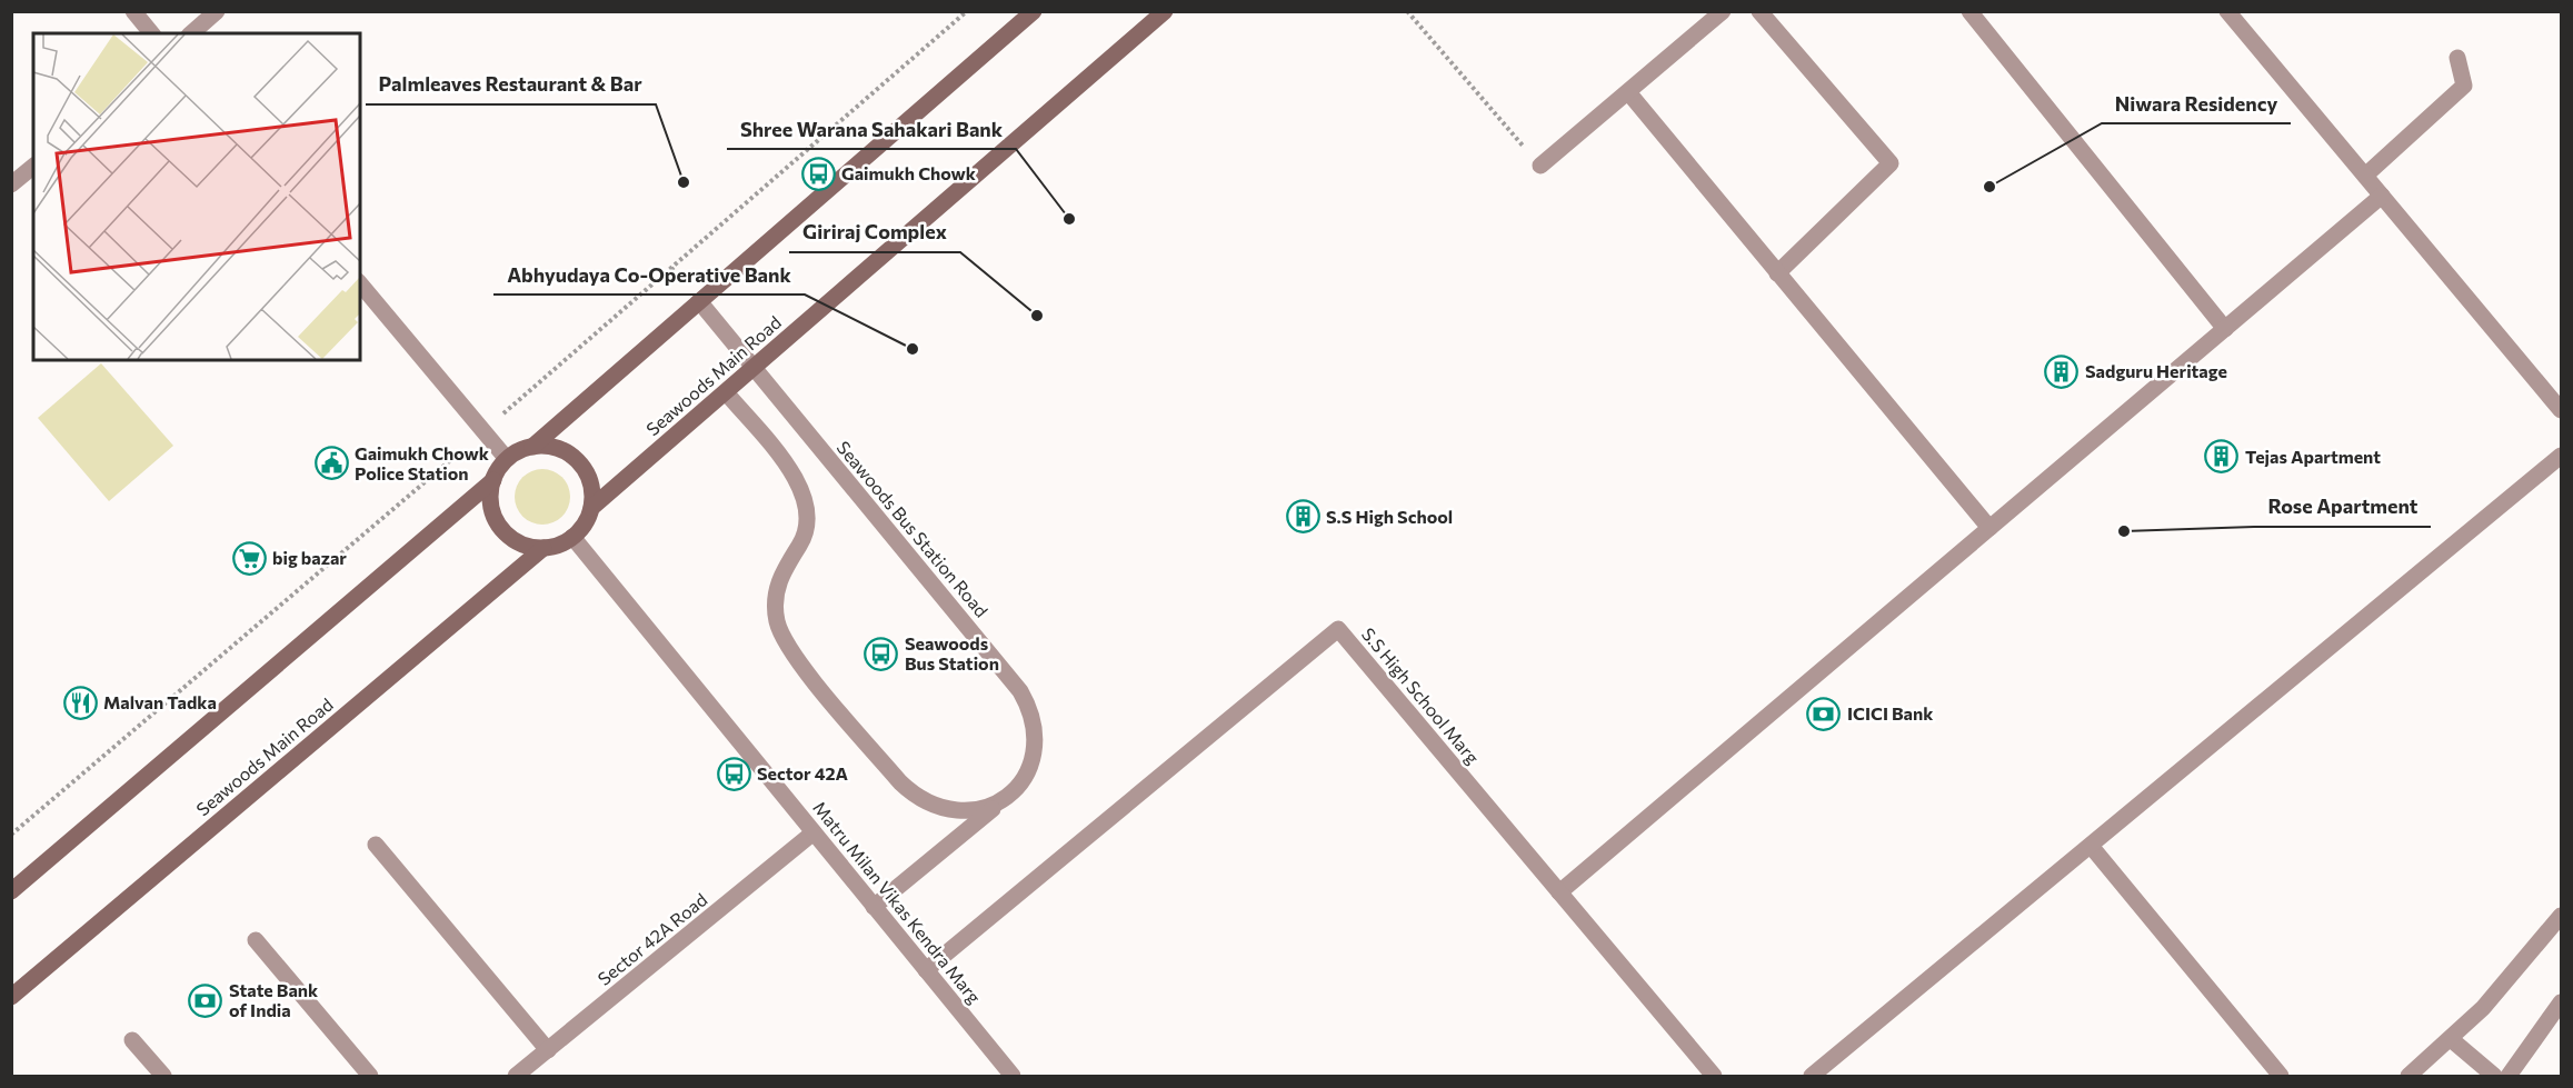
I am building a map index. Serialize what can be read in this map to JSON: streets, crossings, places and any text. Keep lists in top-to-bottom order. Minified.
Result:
{"streets":{"main road":["Seawoods Main Road"],"street":["Seawoods Bus Station Road","S.S High School Marg","Matru Milan Vikas Kendra Marg","Sector 42A Road"]},"crossings":[["Seawoods Main Road","Seawoods Bus Station Road"],["Seawoods Main Road","Matru Milan Vikas Kendra Marg"],["Seawoods Bus Station Road","Matru Milan Vikas Kendra Marg"],["S.S High School Marg","Matru Milan Vikas Kendra Marg"],["Matru Milan Vikas Kendra Marg","Sector 42A Road"]],"places":{"bus stop":["Gaimukh Chowk","Seawoods Bus Station","Sector 42A"],"other":["Palmleaves Restaurant & Bar","Niwara Residency","Shree Warana Sahakari Bank","Giriraj Complex","Abhyudaya Co-Operative Bank","Rose Apartment"],"building":["Sadguru Heritage","Tejas Apartment","S.S High School"],"public building":["Gaimukh Chowk Police Station"],"supermarket":["big bazar"],"restaurant":["Malvan Tadka"],"bank":["ICICI Bank","State Bank of India"]}}
